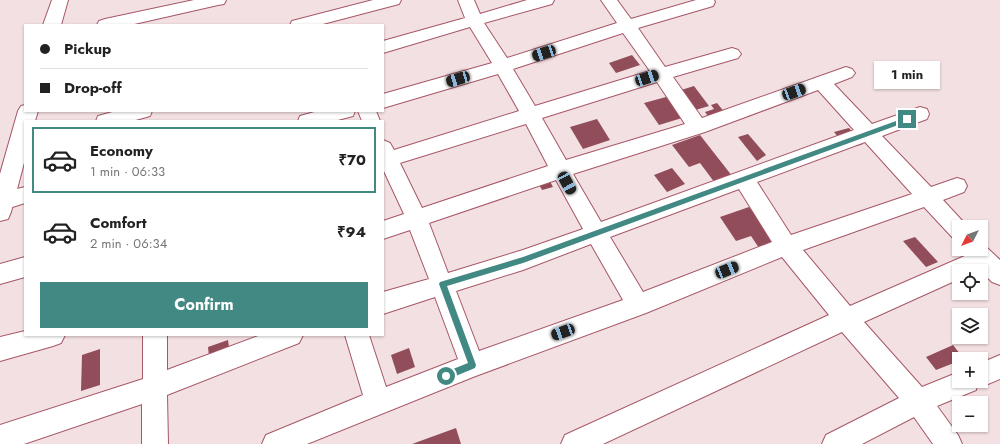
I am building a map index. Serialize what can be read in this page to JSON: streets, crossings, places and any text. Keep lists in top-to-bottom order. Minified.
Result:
{"north":"bottom left","page":{"banner":["Pickup","Drop-off"],"bubble":"1 min","list":[{"name":"Economy","note":"1 min · 06:33","value":"₹70"},{"name":"Comfort","note":"2 min · 06:34","value":"₹94"}],"map_buttons":["+","−"],"buttons":"Confirm"}}
